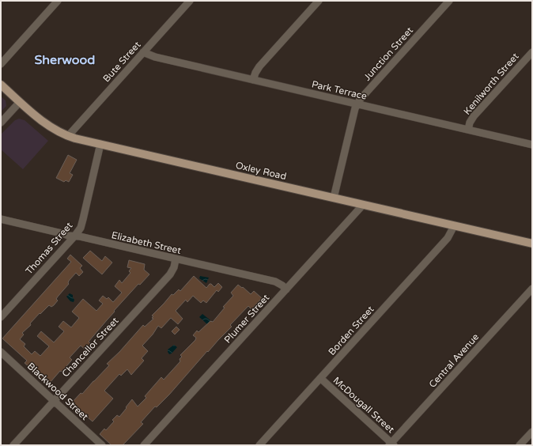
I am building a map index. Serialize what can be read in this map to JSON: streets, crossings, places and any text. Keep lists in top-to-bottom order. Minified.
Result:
{"streets":{"main road":["Oxley Road"],"street":["Junction Street","Bute Street","Kenilworth Street","Park Terrace","Elizabeth Street","Thomas Street","Plumer Street","Borden Street","Chancellor Street","Central Avenue","Blackwood Street","McDougall Street"]},"crossings":[["Junction Street","Park Terrace"],["Junction Street","Oxley Road"],["Bute Street","Park Terrace"],["Bute Street","Oxley Road"],["Kenilworth Street","Park Terrace"],["Oxley Road","Thomas Street"],["Oxley Road","Plumer Street"],["Oxley Road","Borden Street"],["Elizabeth Street","Thomas Street"],["Elizabeth Street","Plumer Street"],["Elizabeth Street","Chancellor Street"],["Borden Street","McDougall Street"],["Chancellor Street","Blackwood Street"],["Central Avenue","McDougall Street"]],"districts":["Sherwood"]}
